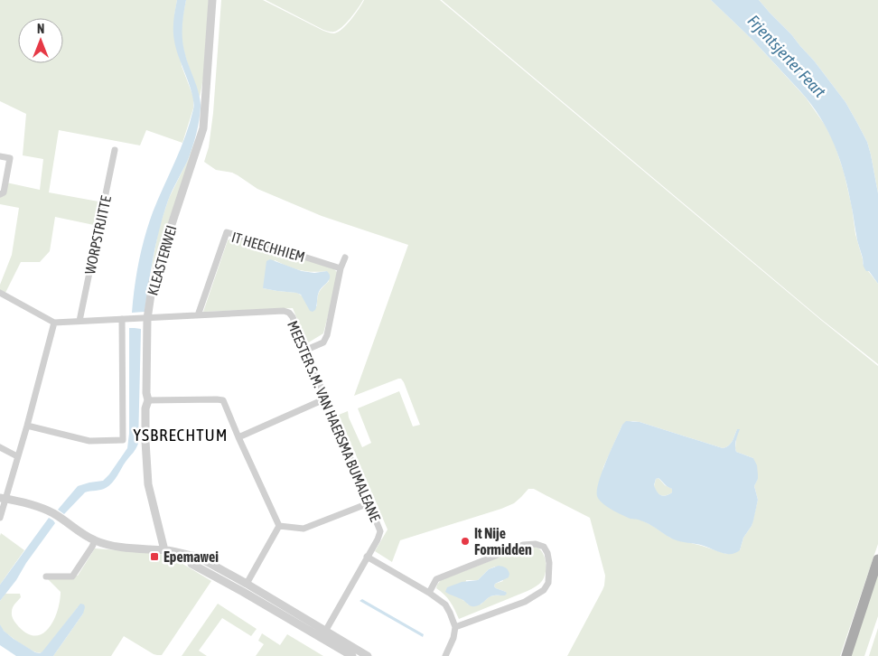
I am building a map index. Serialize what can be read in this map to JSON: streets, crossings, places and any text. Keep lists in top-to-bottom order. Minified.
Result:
{"streets":{"street":["WORPSTRJITTE","IT HEECHHIEM","KLEASTERWEI","MEESTER S.M. VAN HAERSMA BUMALEANE"]},"crossings":[["WORPSTRJITTE","MEESTER S.M. VAN HAERSMA BUMALEANE"],["IT HEECHHIEM","MEESTER S.M. VAN HAERSMA BUMALEANE"],["KLEASTERWEI","MEESTER S.M. VAN HAERSMA BUMALEANE"]],"districts":["YSBRECHTUM"],"water":["Frjentsjerter Feart"],"places":{"other":["It Nije Formidden"],"transit":["Epemawei"]},"north":"top"}
